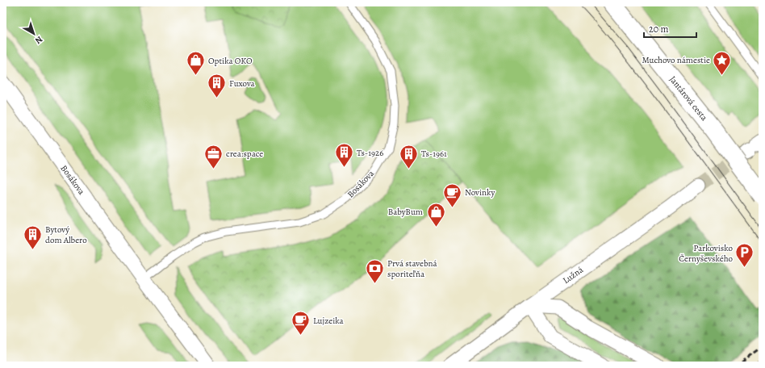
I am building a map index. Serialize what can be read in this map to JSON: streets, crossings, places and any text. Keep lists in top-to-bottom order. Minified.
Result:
{"streets":{"street":["Jantárová cesta","Bosákova","Lužná"]},"places":{"place":["Muchovo námestie"],"shop":["Optika OKO","BabyBum"],"building":["Fuxova","Ts-1926","Ts-1961","Bytový dom Albero"],"office":["crea:space"],"cafe":["Novinky","Lujzeika"],"parking":["Parkovisko Černyševského"],"bank":["Prvá stavebná sporiteľňa"]},"scale_bar":"20 m","north":"bottom right"}
